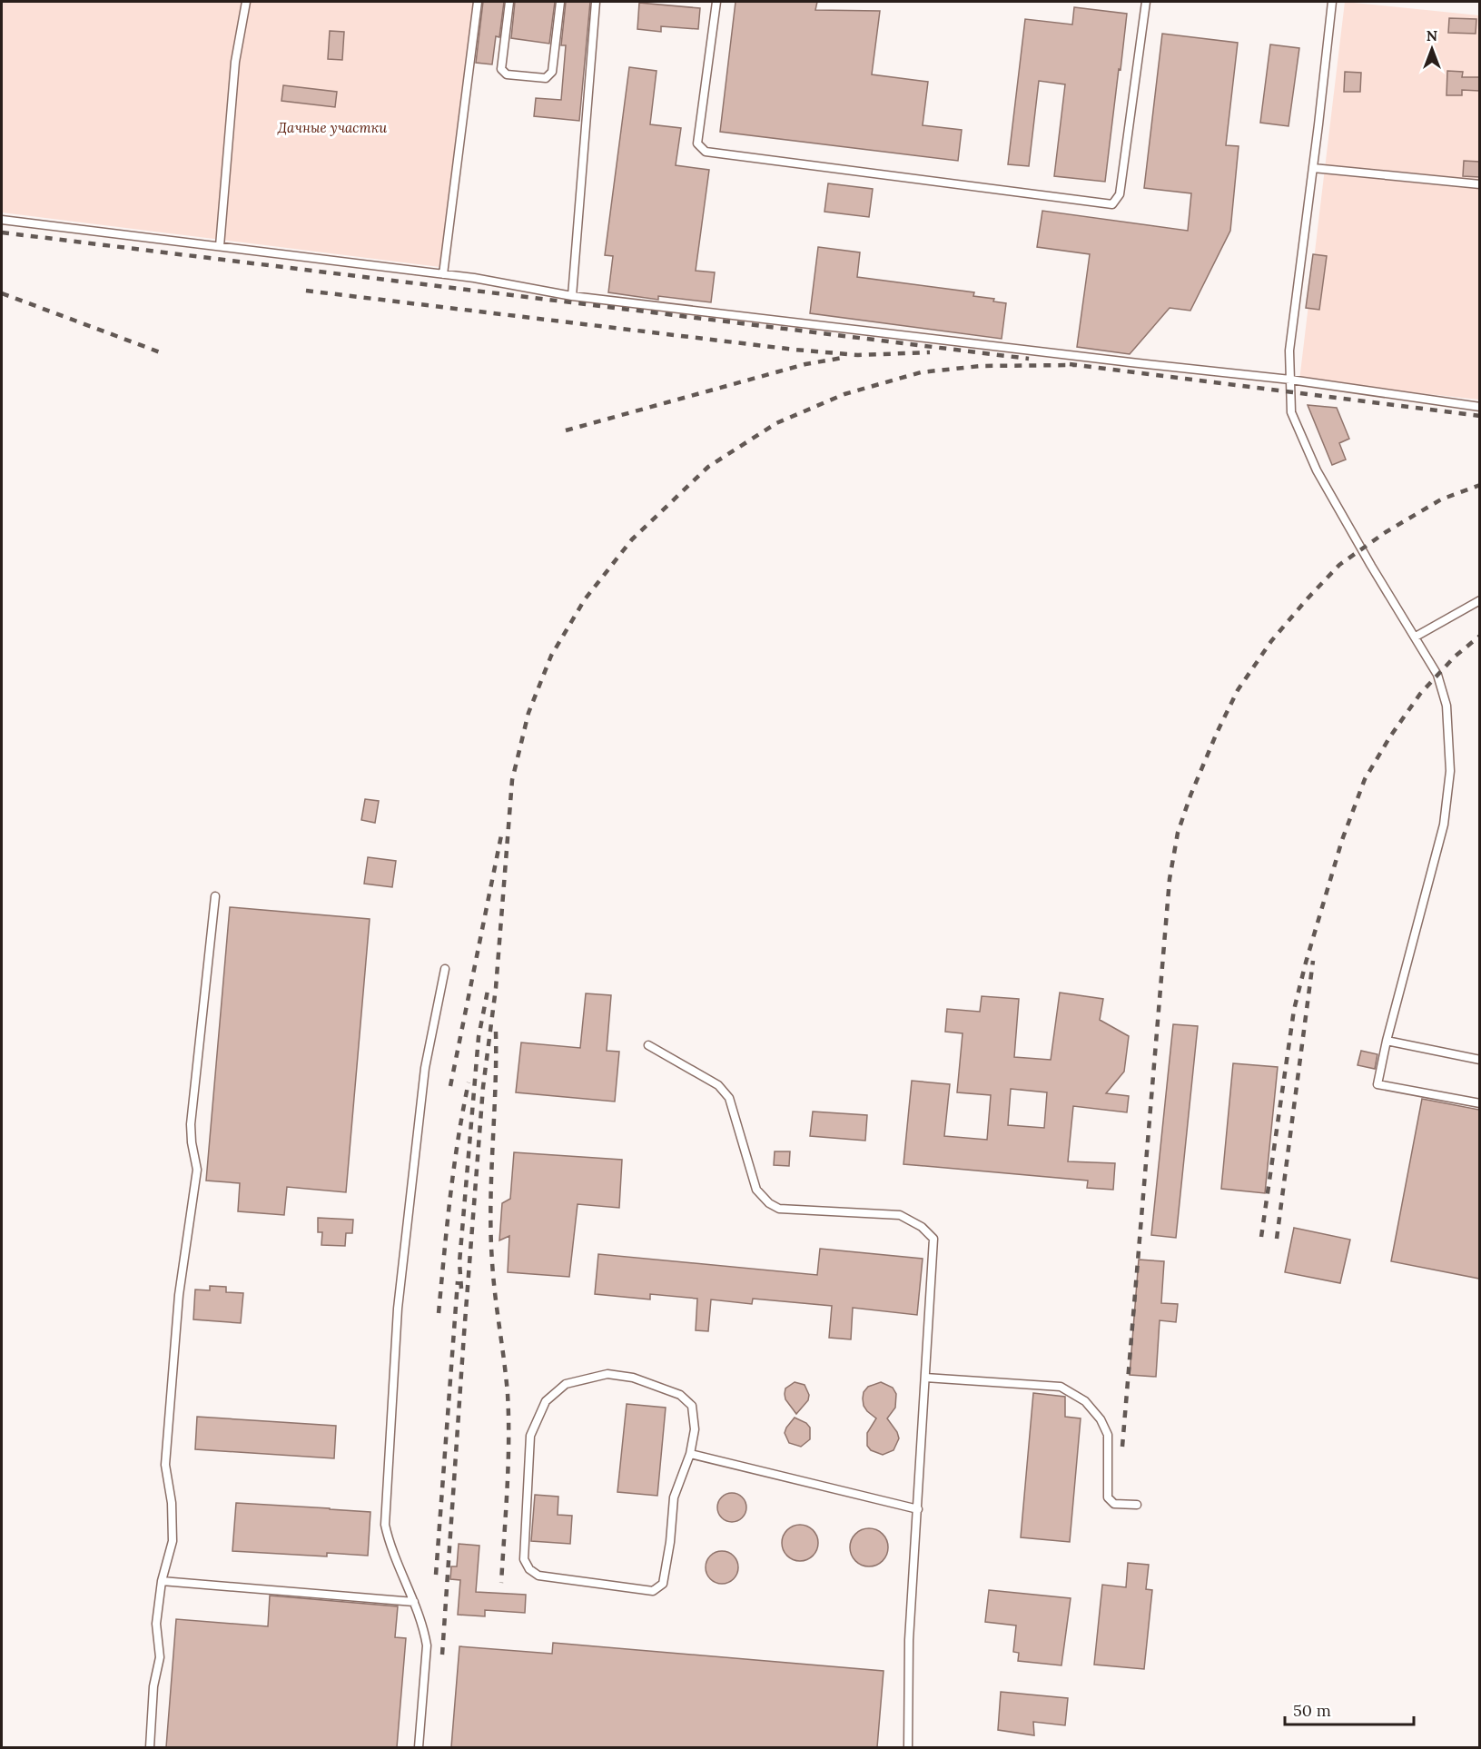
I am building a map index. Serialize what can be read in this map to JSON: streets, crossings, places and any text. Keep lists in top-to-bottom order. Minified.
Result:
{"parks":["Дачные участки"],"scale_bar":"50 m","north":"top"}
